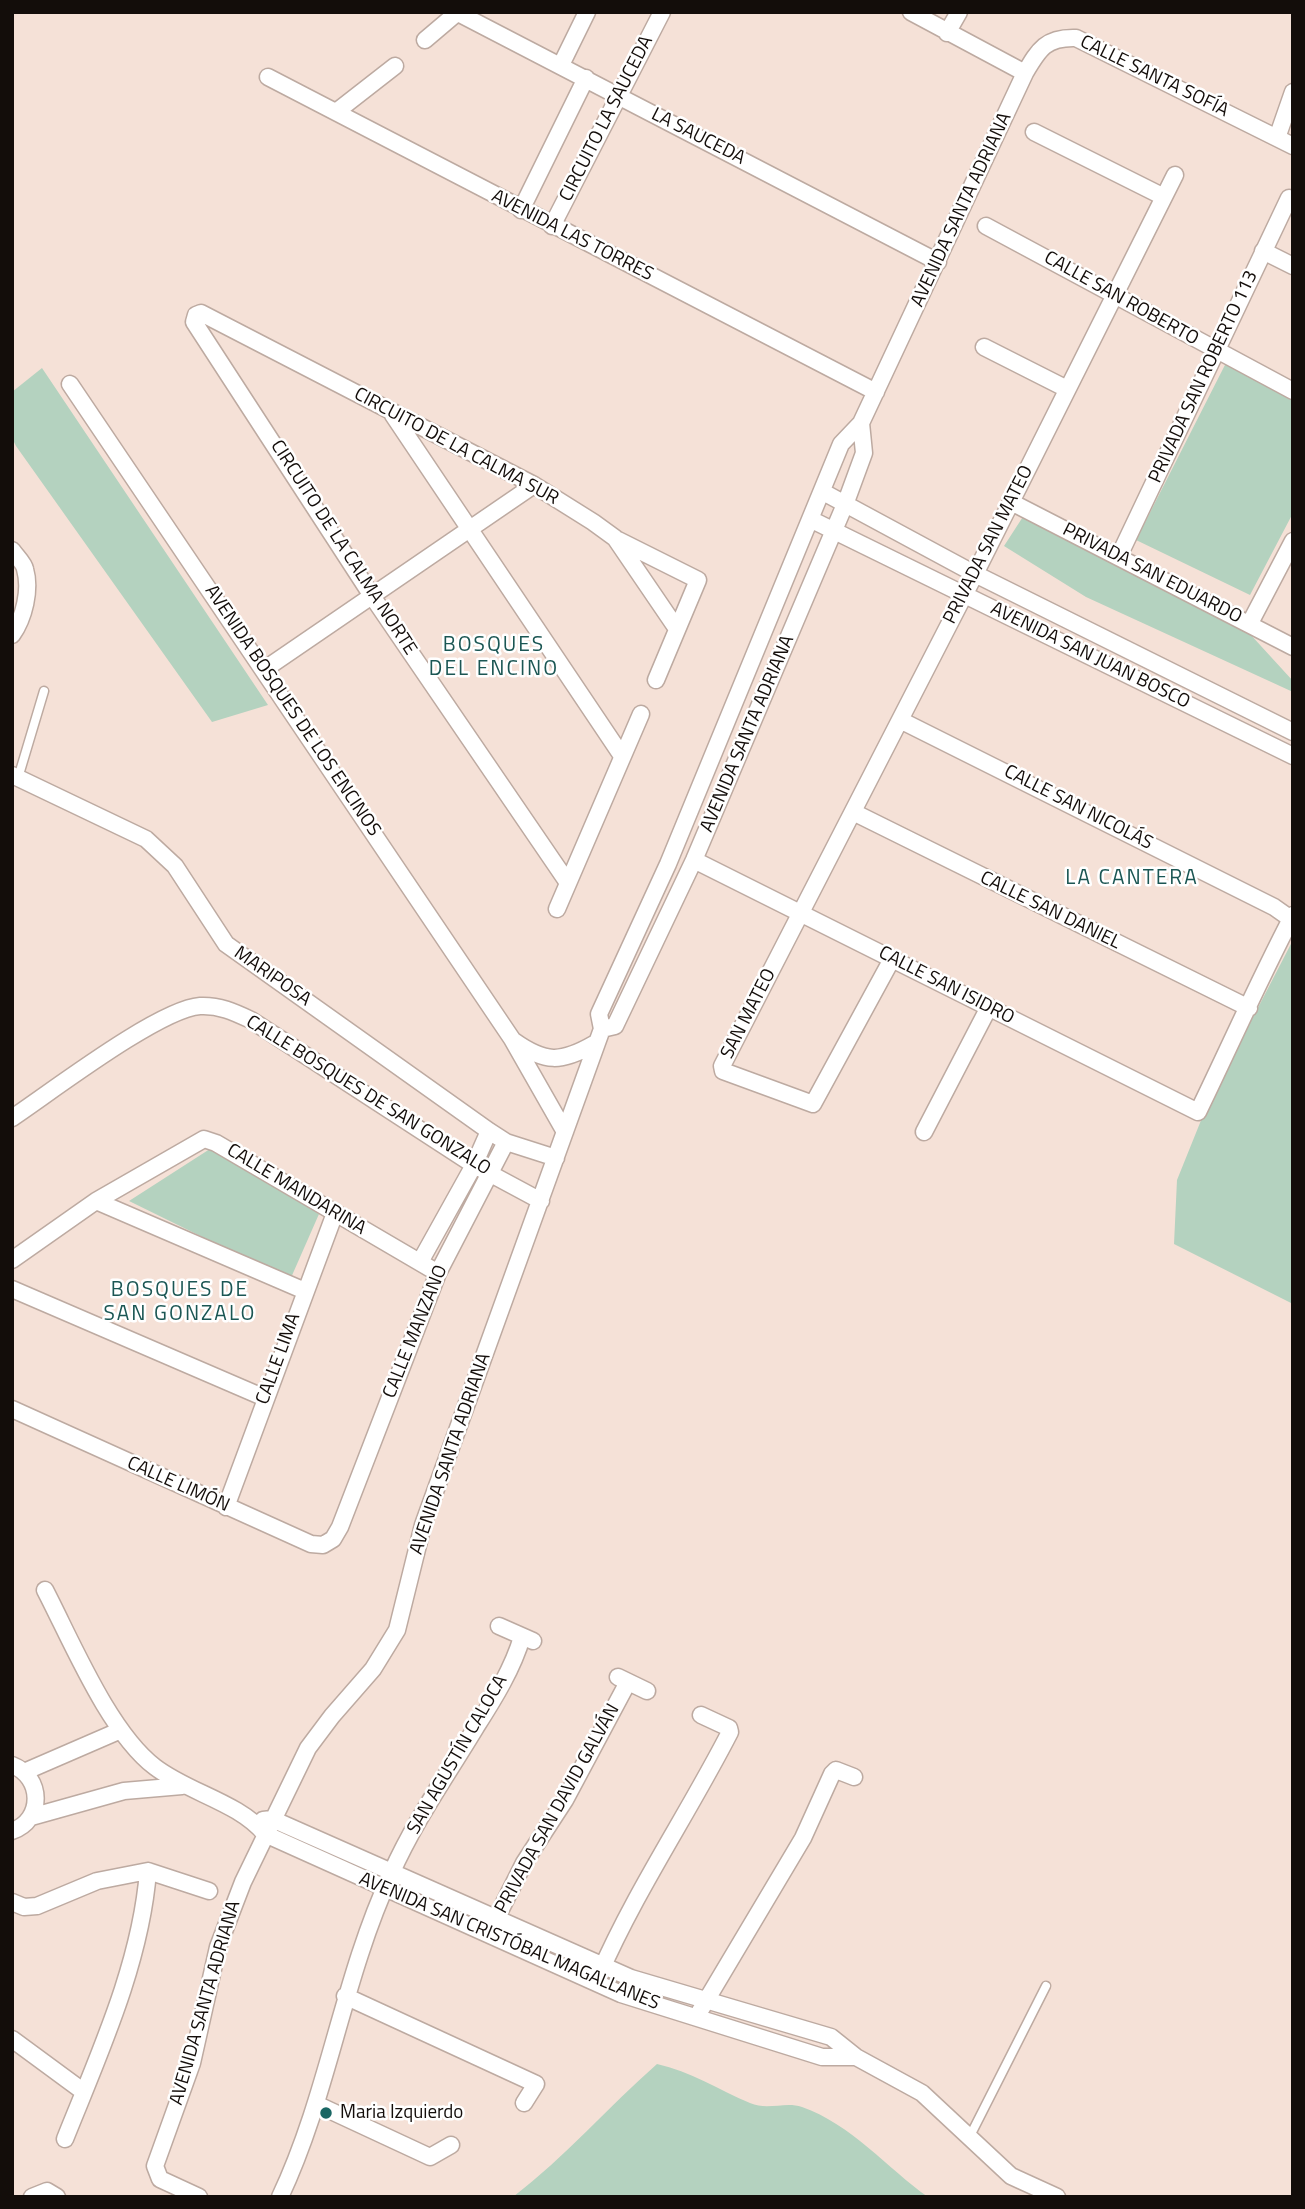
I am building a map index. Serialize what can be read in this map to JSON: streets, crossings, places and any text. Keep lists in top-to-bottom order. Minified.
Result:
{"streets":{"street":["CALLE SANTA SOFÍA","CIRCUITO LA SAUCEDA","LA SAUCEDA","AVENIDA SANTA ADRIANA","AVENIDA LAS TORRES","CALLE SAN ROBERTO","PRIVADA SAN ROBERTO 113","CIRCUITO DE LA CALMA SUR","PRIVADA SAN MATEO","CIRCUITO DE LA CALMA NORTE","PRIVADA SAN EDUARDO","AVENIDA SAN JUAN BOSCO","AVENIDA BOSQUES DE LOS ENCINOS","CALLE SAN NICOLÁS","CALLE SAN DANIEL","MARIPOSA","CALLE SAN ISIDRO","SAN MATEO","CALLE BOSQUES DE SAN GONZALO","CALLE MANDARINA","CALLE MANZANO","CALLE LIMA","CALLE LIMÓN","SAN AGUSTÍN CALOCA","PRIVADA SAN DAVID GALVÁN","AVENIDA SAN CRISTÓBAL MAGALLANES"]},"crossings":[["CALLE SANTA SOFÍA","AVENIDA SANTA ADRIANA"],["CIRCUITO LA SAUCEDA","LA SAUCEDA"],["CIRCUITO LA SAUCEDA","AVENIDA LAS TORRES"],["LA SAUCEDA","AVENIDA SANTA ADRIANA"],["AVENIDA SANTA ADRIANA","AVENIDA LAS TORRES"],["AVENIDA SANTA ADRIANA","AVENIDA SAN JUAN BOSCO"],["AVENIDA SANTA ADRIANA","AVENIDA BOSQUES DE LOS ENCINOS"],["AVENIDA SANTA ADRIANA","MARIPOSA"],["AVENIDA SANTA ADRIANA","CALLE SAN ISIDRO"],["AVENIDA SANTA ADRIANA","CALLE BOSQUES DE SAN GONZALO"],["AVENIDA SANTA ADRIANA","AVENIDA SAN CRISTÓBAL MAGALLANES"],["CALLE SAN ROBERTO","PRIVADA SAN ROBERTO 113"],["CALLE SAN ROBERTO","PRIVADA SAN MATEO"],["PRIVADA SAN ROBERTO 113","PRIVADA SAN EDUARDO"],["CIRCUITO DE LA CALMA SUR","CIRCUITO DE LA CALMA NORTE"],["PRIVADA SAN MATEO","PRIVADA SAN EDUARDO"],["PRIVADA SAN MATEO","AVENIDA SAN JUAN BOSCO"],["PRIVADA SAN MATEO","CALLE SAN NICOLÁS"],["PRIVADA SAN MATEO","CALLE SAN DANIEL"],["PRIVADA SAN MATEO","CALLE SAN ISIDRO"],["PRIVADA SAN MATEO","SAN MATEO"],["CALLE SAN DANIEL","CALLE SAN ISIDRO"],["MARIPOSA","CALLE MANZANO"],["CALLE SAN ISIDRO","SAN MATEO"],["CALLE BOSQUES DE SAN GONZALO","CALLE MANZANO"],["CALLE MANDARINA","CALLE MANZANO"],["CALLE MANDARINA","CALLE LIMA"],["CALLE MANZANO","CALLE LIMÓN"],["CALLE LIMA","CALLE LIMÓN"],["SAN AGUSTÍN CALOCA","AVENIDA SAN CRISTÓBAL MAGALLANES"],["PRIVADA SAN DAVID GALVÁN","AVENIDA SAN CRISTÓBAL MAGALLANES"]],"districts":["BOSQUES DEL ENCINO","LA CANTERA","BOSQUES DE SAN GONZALO"],"places":["Maria Izquierdo"]}
